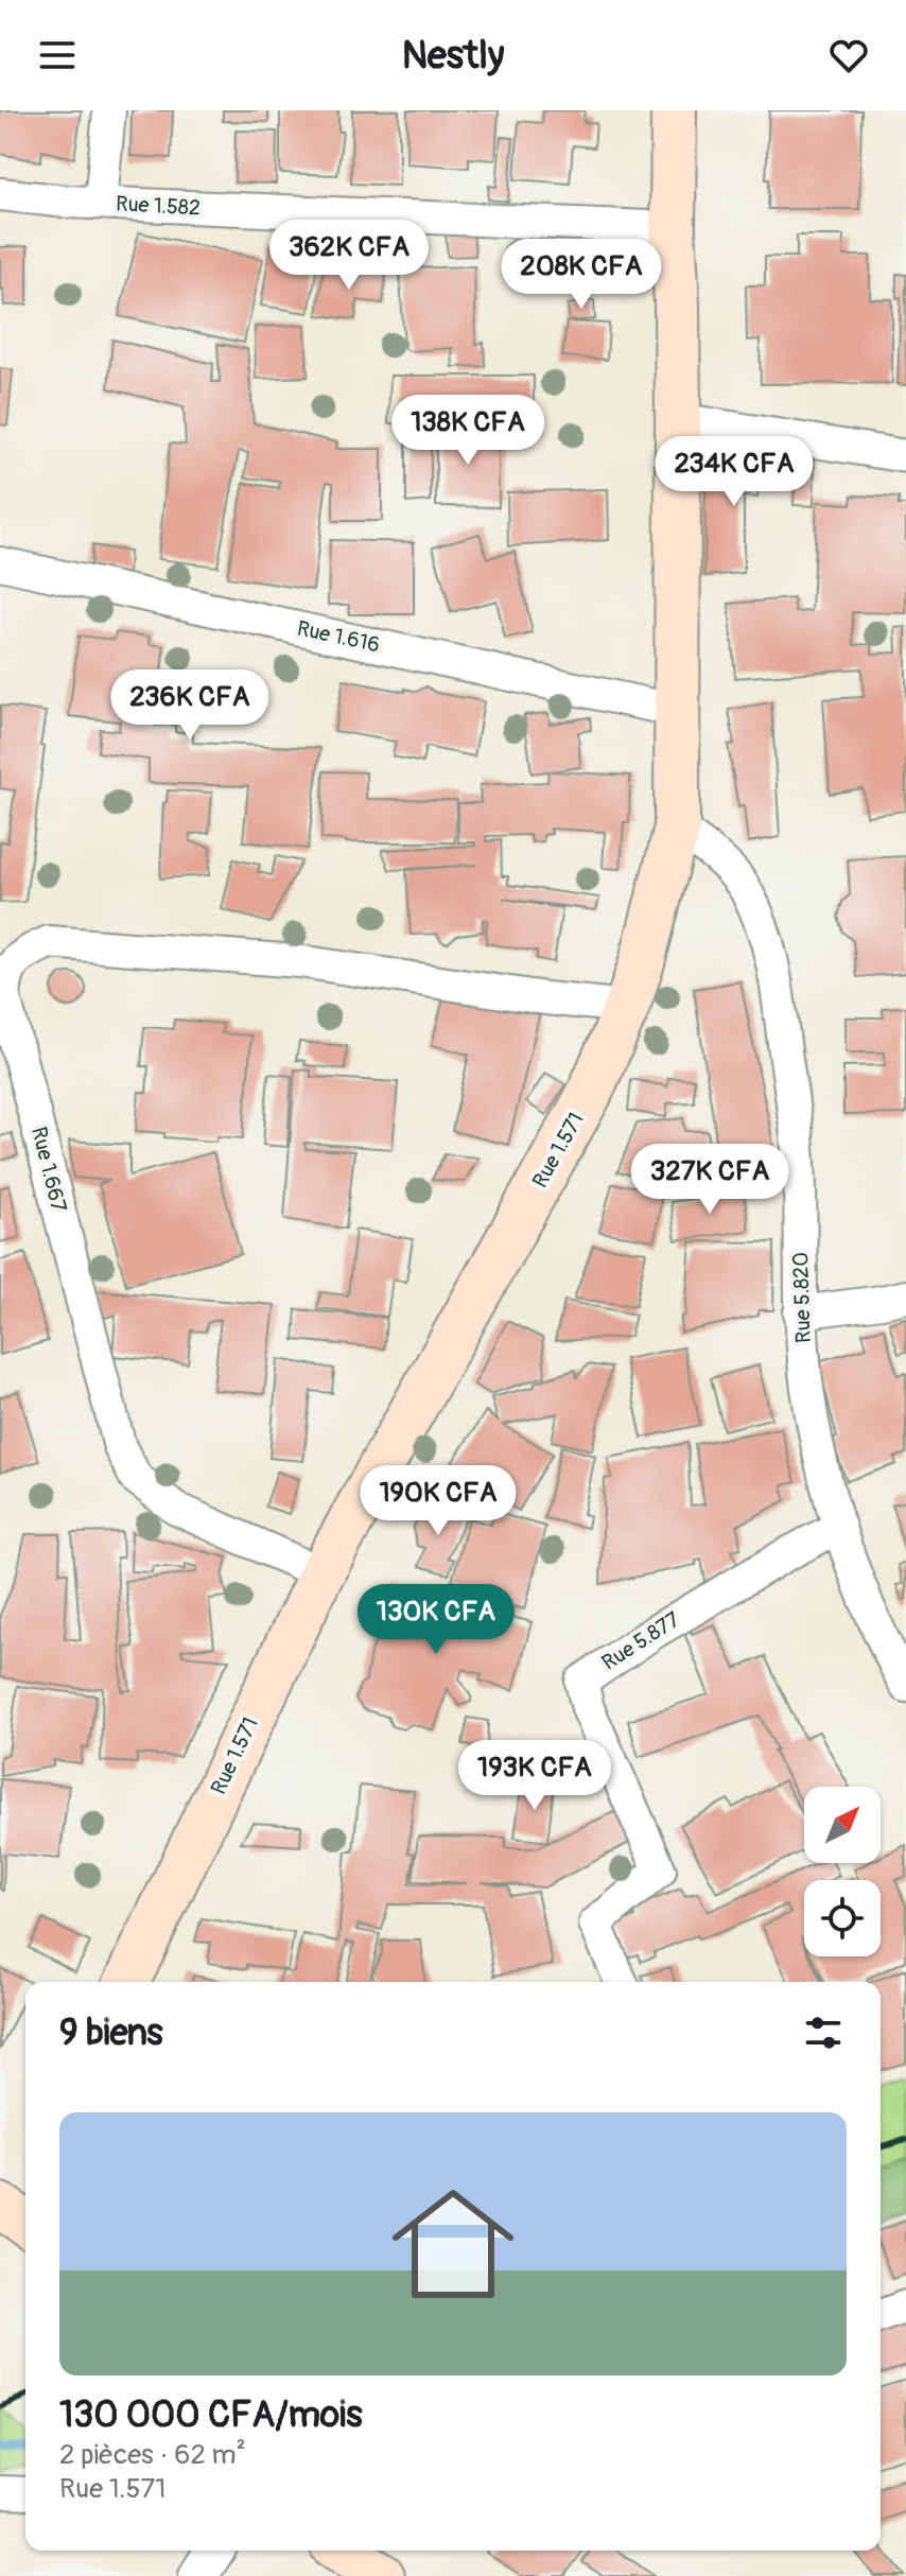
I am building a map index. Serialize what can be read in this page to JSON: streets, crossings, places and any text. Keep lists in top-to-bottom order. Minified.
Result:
{"streets":{"main road":["Rue 1.571"],"street":["Rue 1.582","Rue 1.616","Rue 1.667","Rue 5.820","Rue 5.877"]},"crossings":[["Rue 1.582","Rue 1.571"],["Rue 1.616","Rue 1.571"],["Rue 1.571","Rue 1.667"],["Rue 1.571","Rue 5.820"],["Rue 5.820","Rue 5.877"]],"north":"top right","page":{"header":"Nestly","price":["362K CFA","208K CFA","138K CFA","234K CFA","236K CFA","327K CFA","190K CFA","130K CFA","193K CFA"],"heading":"9 biens","list":[{"name":"130 000 CFA/mois","note":"2 pièces · 62 m² · Rue 1.571"}]}}
